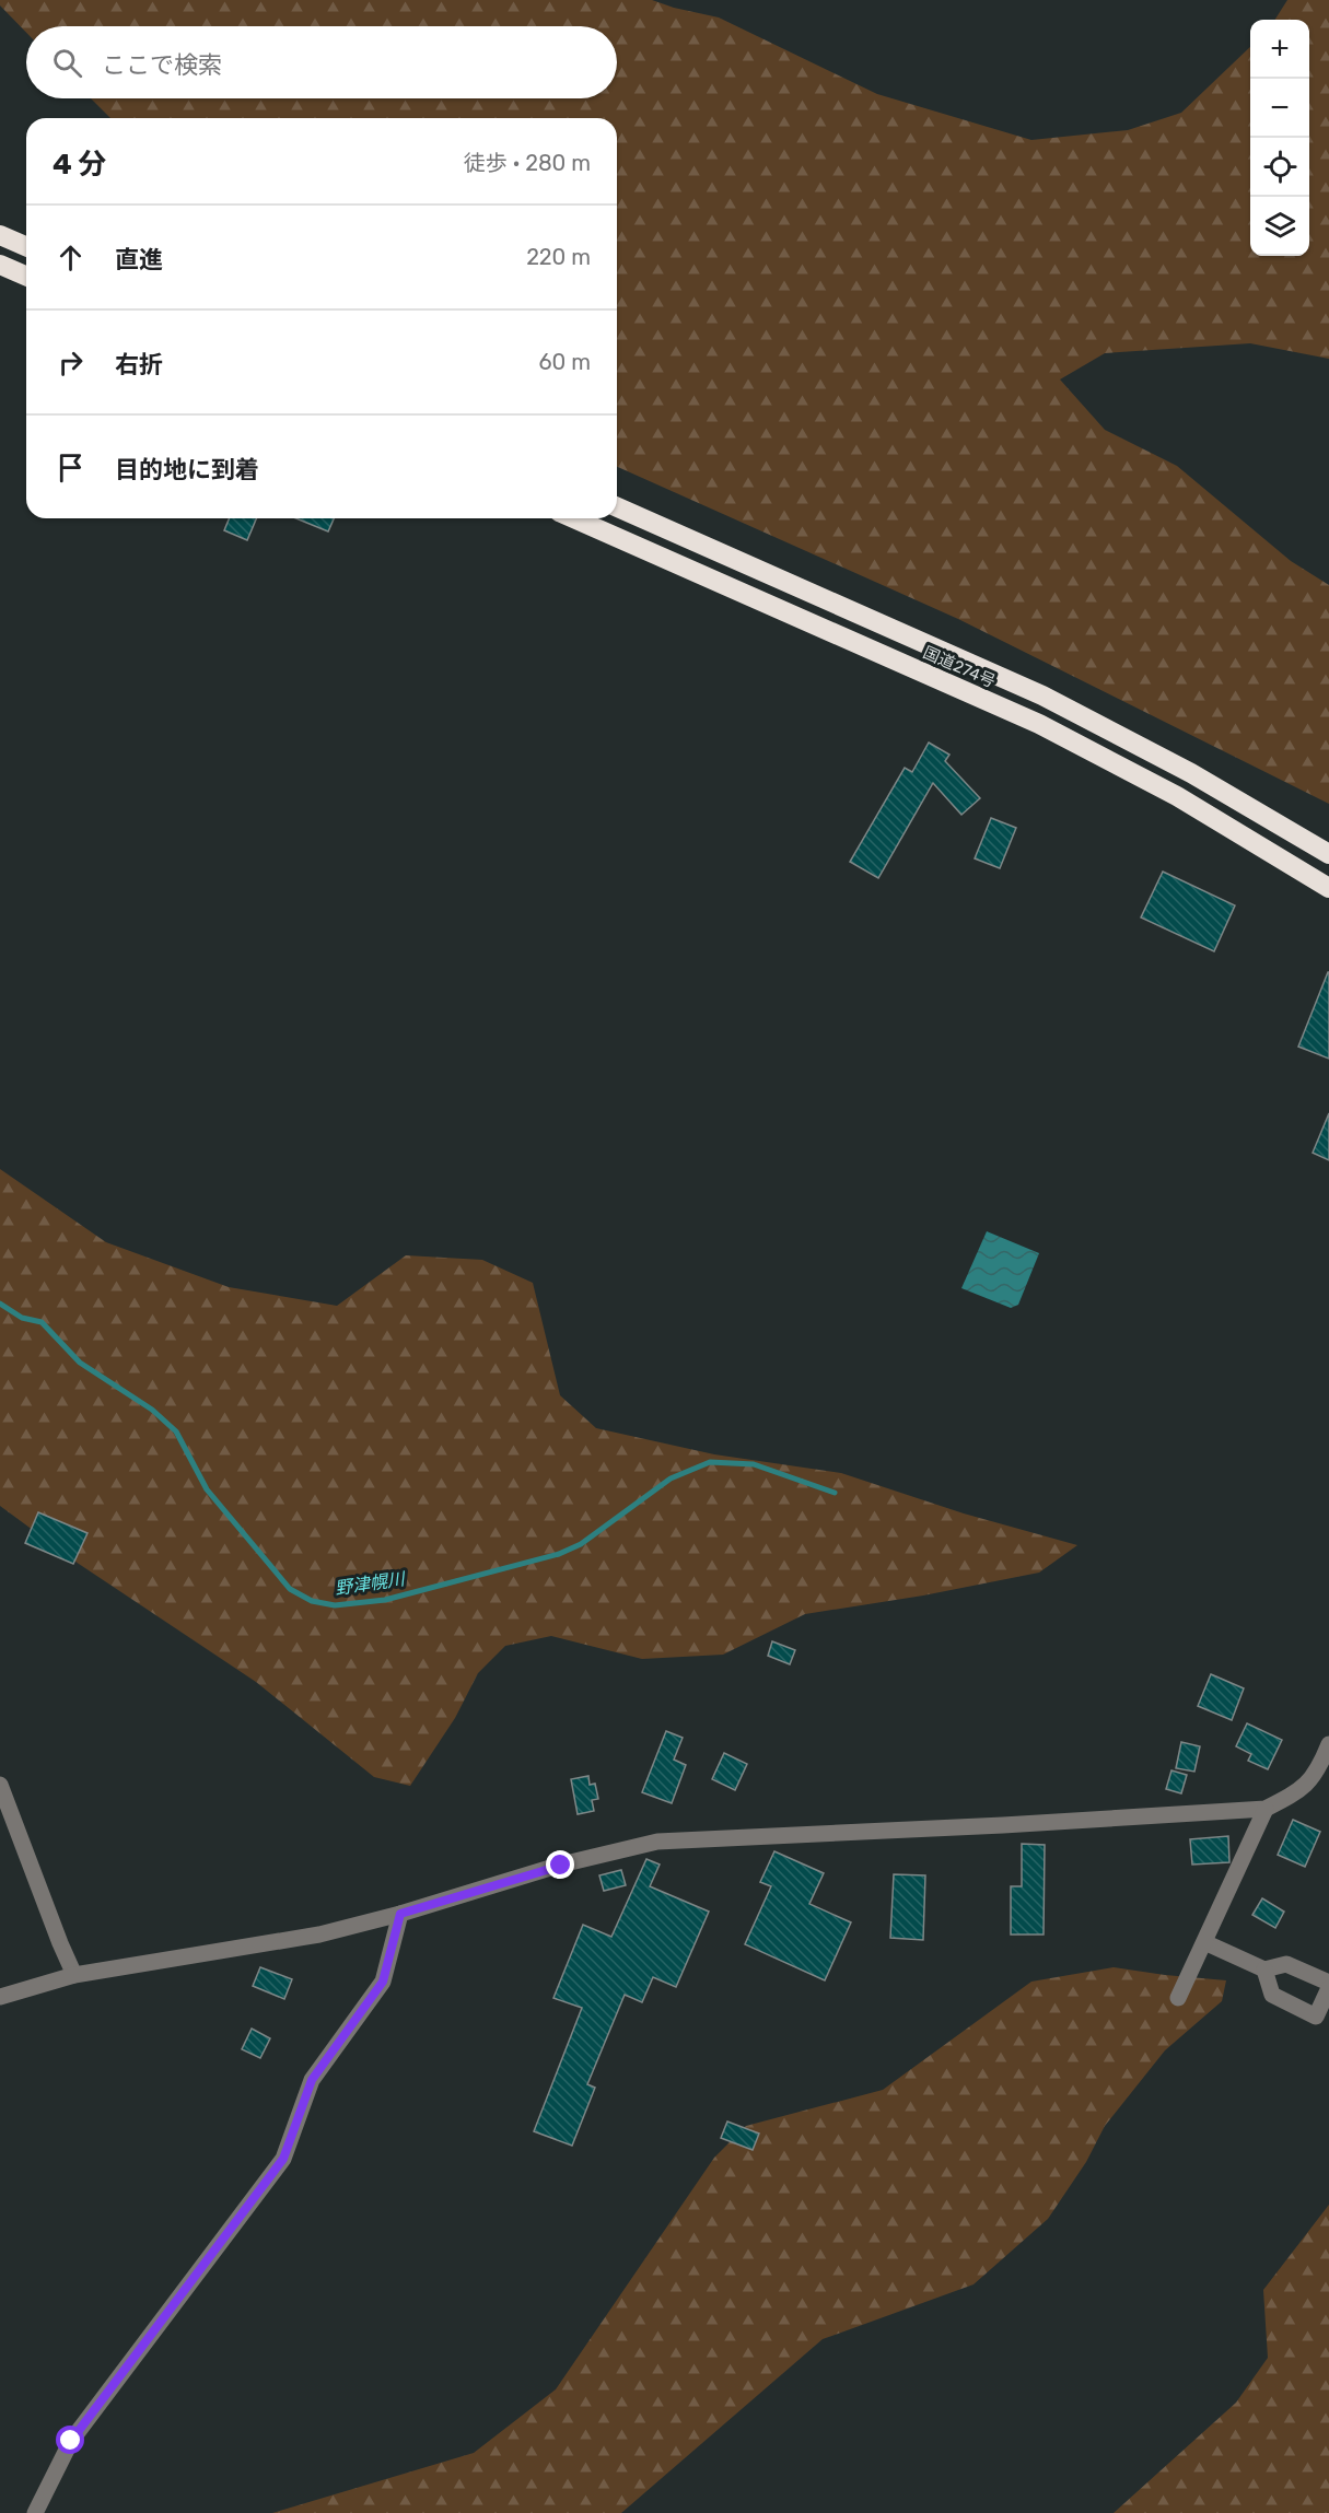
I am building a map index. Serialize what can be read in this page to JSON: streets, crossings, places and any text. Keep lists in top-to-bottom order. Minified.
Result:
{"streets":{"highway":["国道274号"]},"water":["野津幌川"],"page":{"map_buttons":["+","−"],"search":"ここで検索","heading":["4 分","徒歩 · 280 m"],"list":[["直進","220 m"],["右折","60 m"],"目的地に到着"]}}
